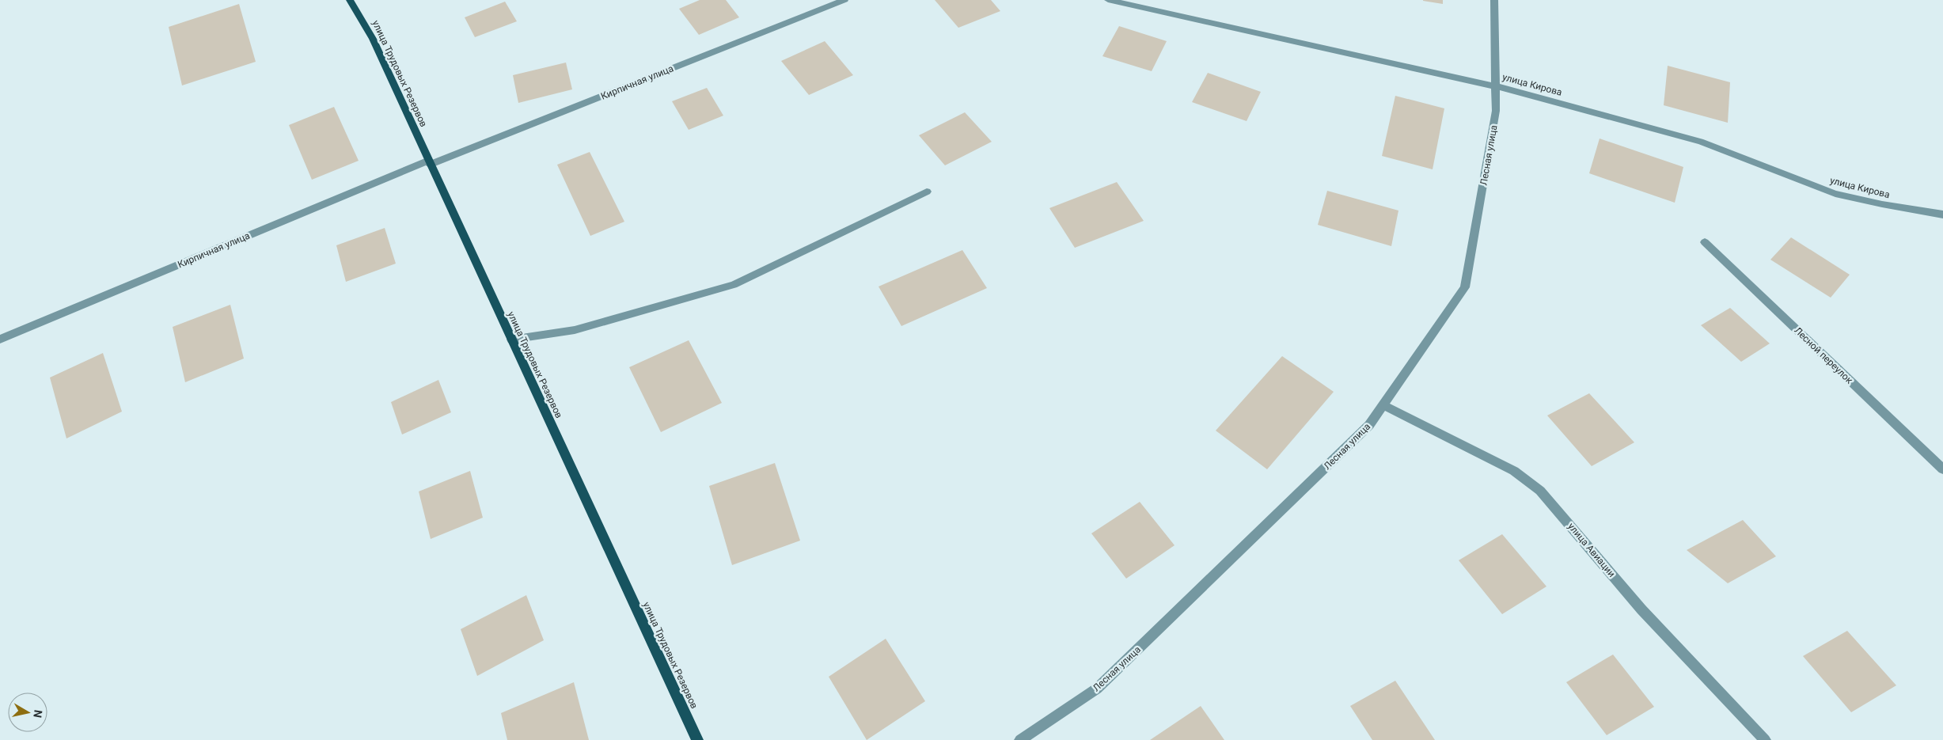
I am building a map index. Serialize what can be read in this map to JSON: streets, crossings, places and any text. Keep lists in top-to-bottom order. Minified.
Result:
{"streets":{"main road":["улица Трудовых Резервов"],"street":["Кирпичная улица","улица Кирова","Лесная улица","Лесной переулок","улица Авиации"]},"crossings":[["улица Трудовых Резервов","Кирпичная улица"],["улица Кирова","Лесная улица"],["Лесная улица","улица Авиации"]],"north":"right"}
